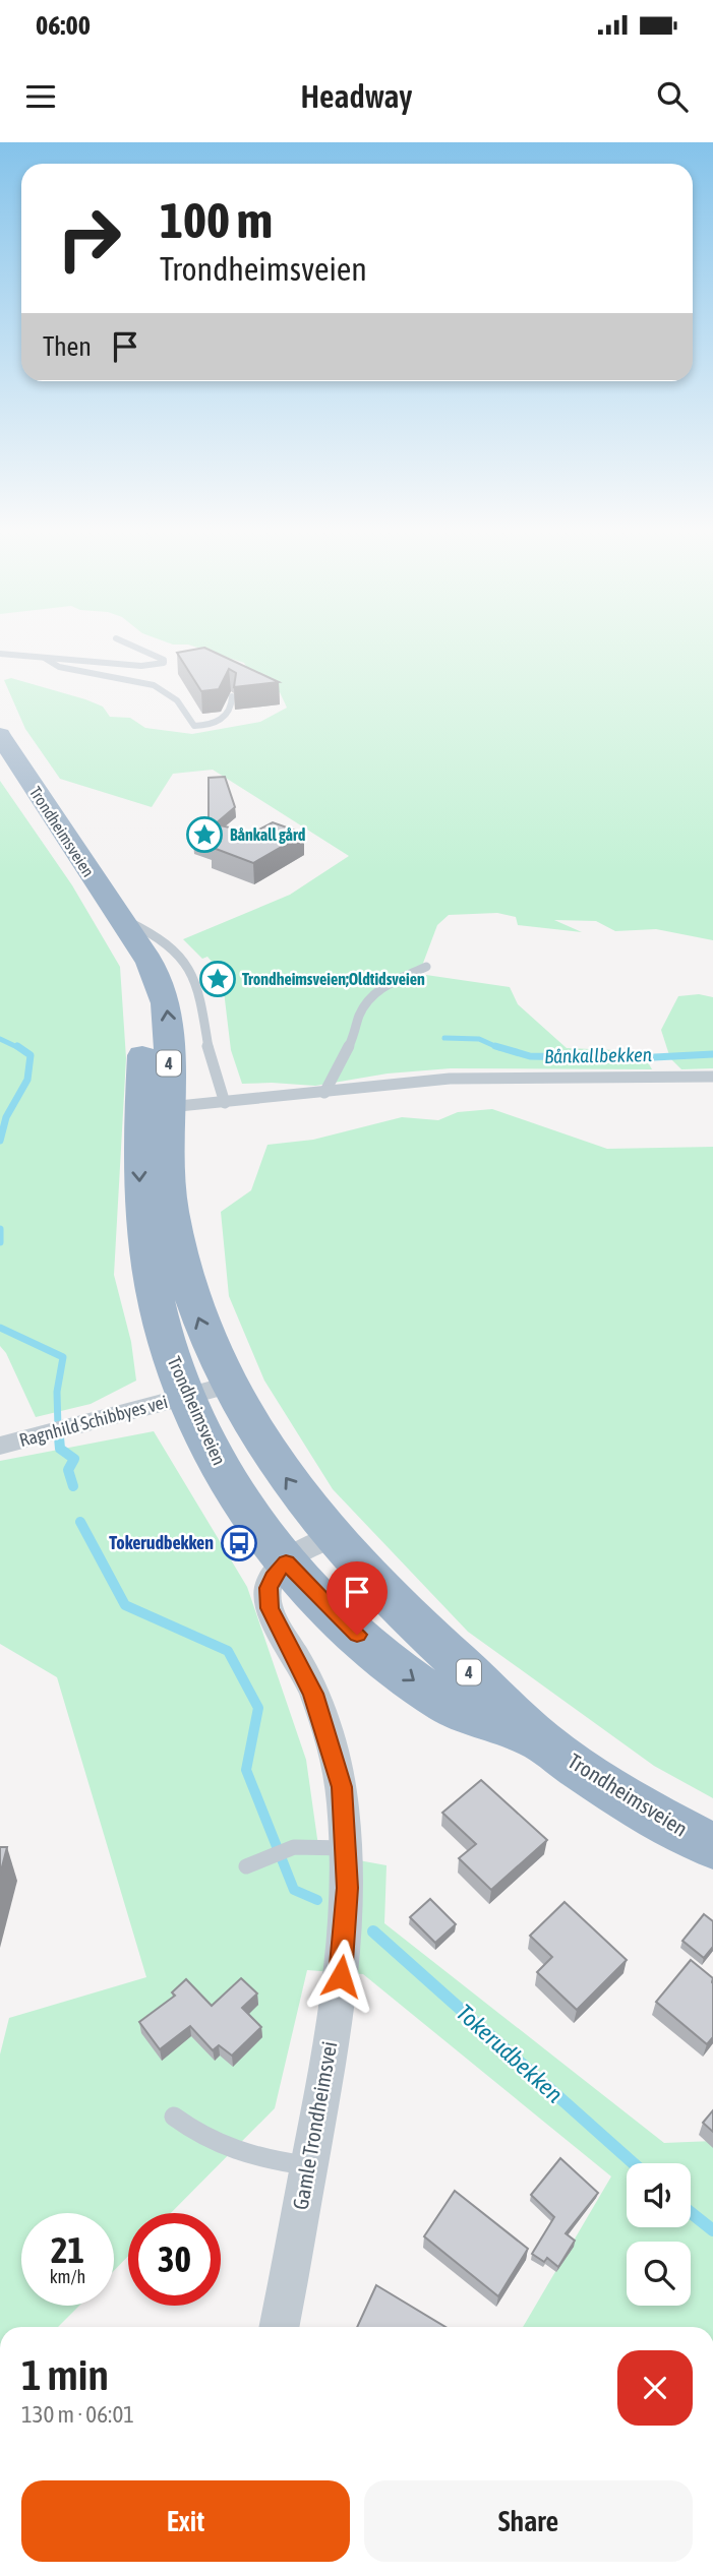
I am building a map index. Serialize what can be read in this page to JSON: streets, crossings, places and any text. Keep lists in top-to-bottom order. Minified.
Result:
{"streets":{"highway":["Trondheimsveien","4"],"street":["Ragnhild Schibbyes vei","Gamle Trondheimsvei"]},"crossings":[["Trondheimsveien","Ragnhild Schibbyes vei"],["Trondheimsveien","Gamle Trondheimsvei"]],"water":["Bånkallbekken","Tokerudbekken"],"places":{"place":["Bånkall gård","Trondheimsveien;Oldtidsveien"],"bus stop":["Tokerudbekken"]},"page":{"status":"06:00","header":"Headway","turn":["100 m","Trondheimsveien"],"then":"Then","speed":"21 km/h","limit":"30","heading":["1 min","130 m · 06:01"],"buttons":["Exit","Share"]}}
